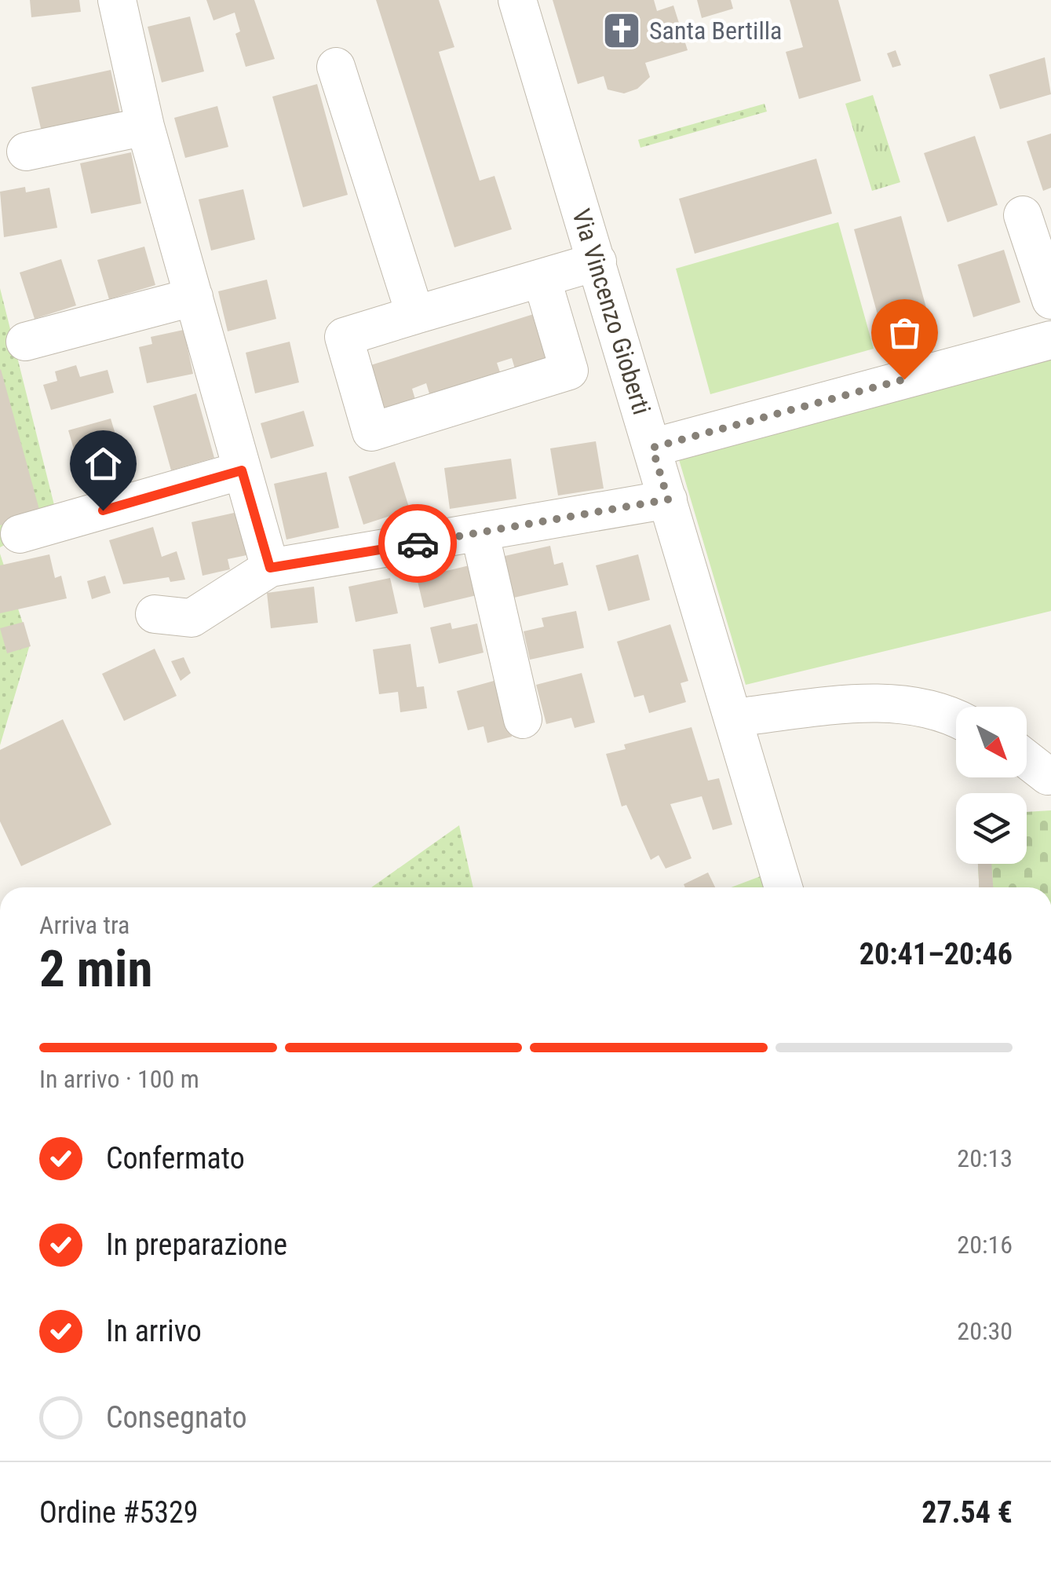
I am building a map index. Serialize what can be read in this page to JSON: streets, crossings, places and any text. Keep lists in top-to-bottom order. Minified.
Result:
{"streets":{"street":["Via Vincenzo Gioberti"]},"places":{"church":["Santa Bertilla"]},"north":"bottom right","page":{"heading":["2 min","Arriva tra","20:41–20:46"],"panel":["Ordine #5329","27.54 €"],"bar":"In arrivo · 100 m","list":[["Confermato","20:13"],["In preparazione","20:16"],["In arrivo","20:30"],"Consegnato"]}}
